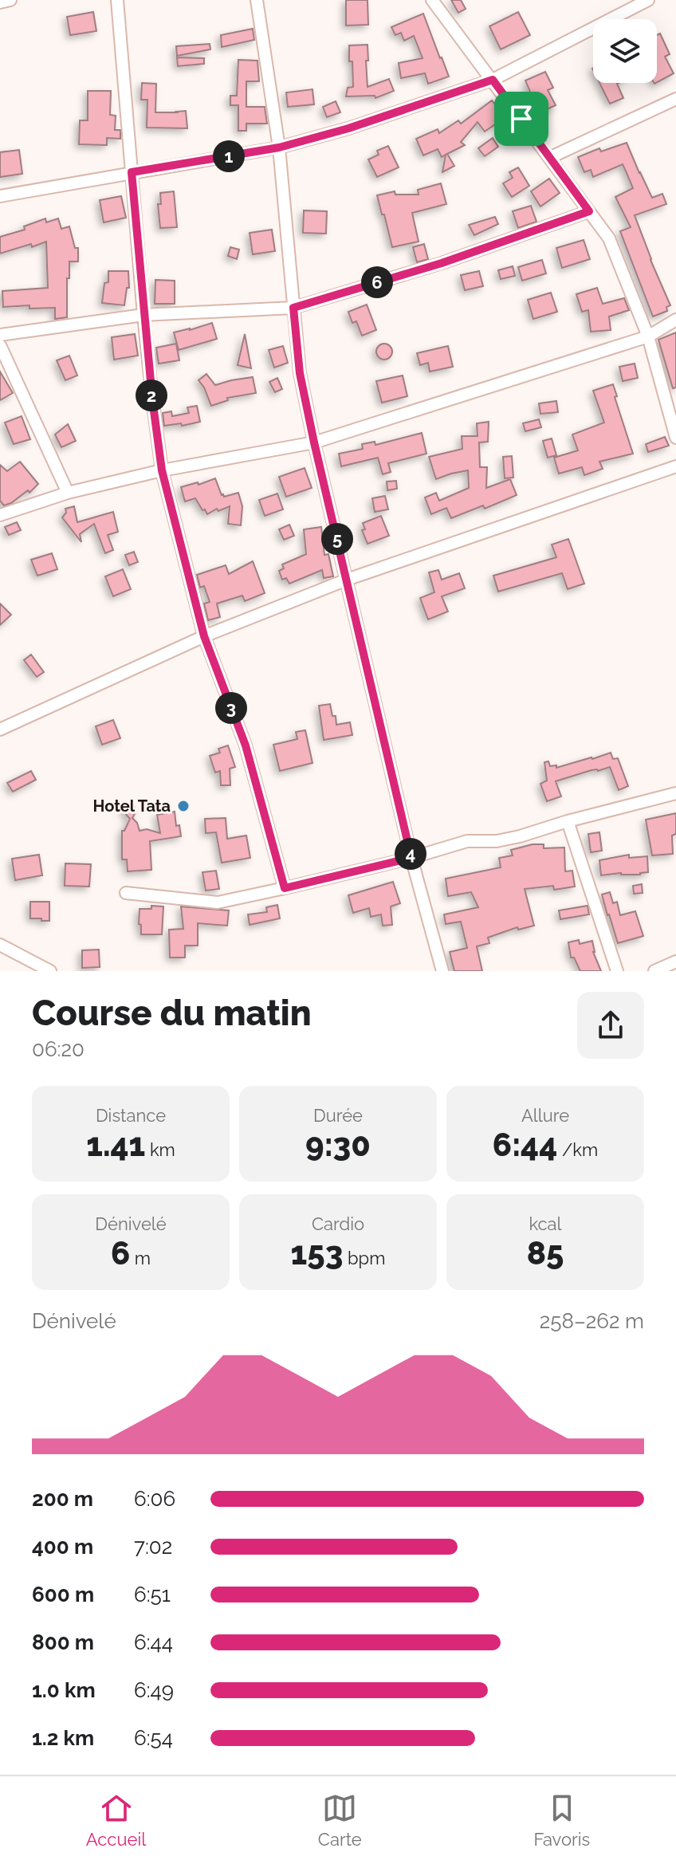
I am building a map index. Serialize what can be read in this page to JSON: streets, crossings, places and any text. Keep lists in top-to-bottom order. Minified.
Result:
{"places":["Hotel Tata"],"page":{"pins":["1","6","2","5","3","4"],"heading":["Course du matin","06:20"],"stats":[["Distance","1.41 km"],["Durée","9:30"],["Allure","6:44 /km"],["Dénivelé","6 m"],["Cardio","153 bpm"],["kcal","85"]],"chart":["Dénivelé","258–262 m"],"list":[{"name":"200 m","note":"6:06"},{"name":"400 m","note":"7:02"},{"name":"600 m","note":"6:51"},{"name":"800 m","note":"6:44"},{"name":"1.0 km","note":"6:49"},{"name":"1.2 km","note":"6:54"}],"tabs":["Accueil","Carte","Favoris"]}}
